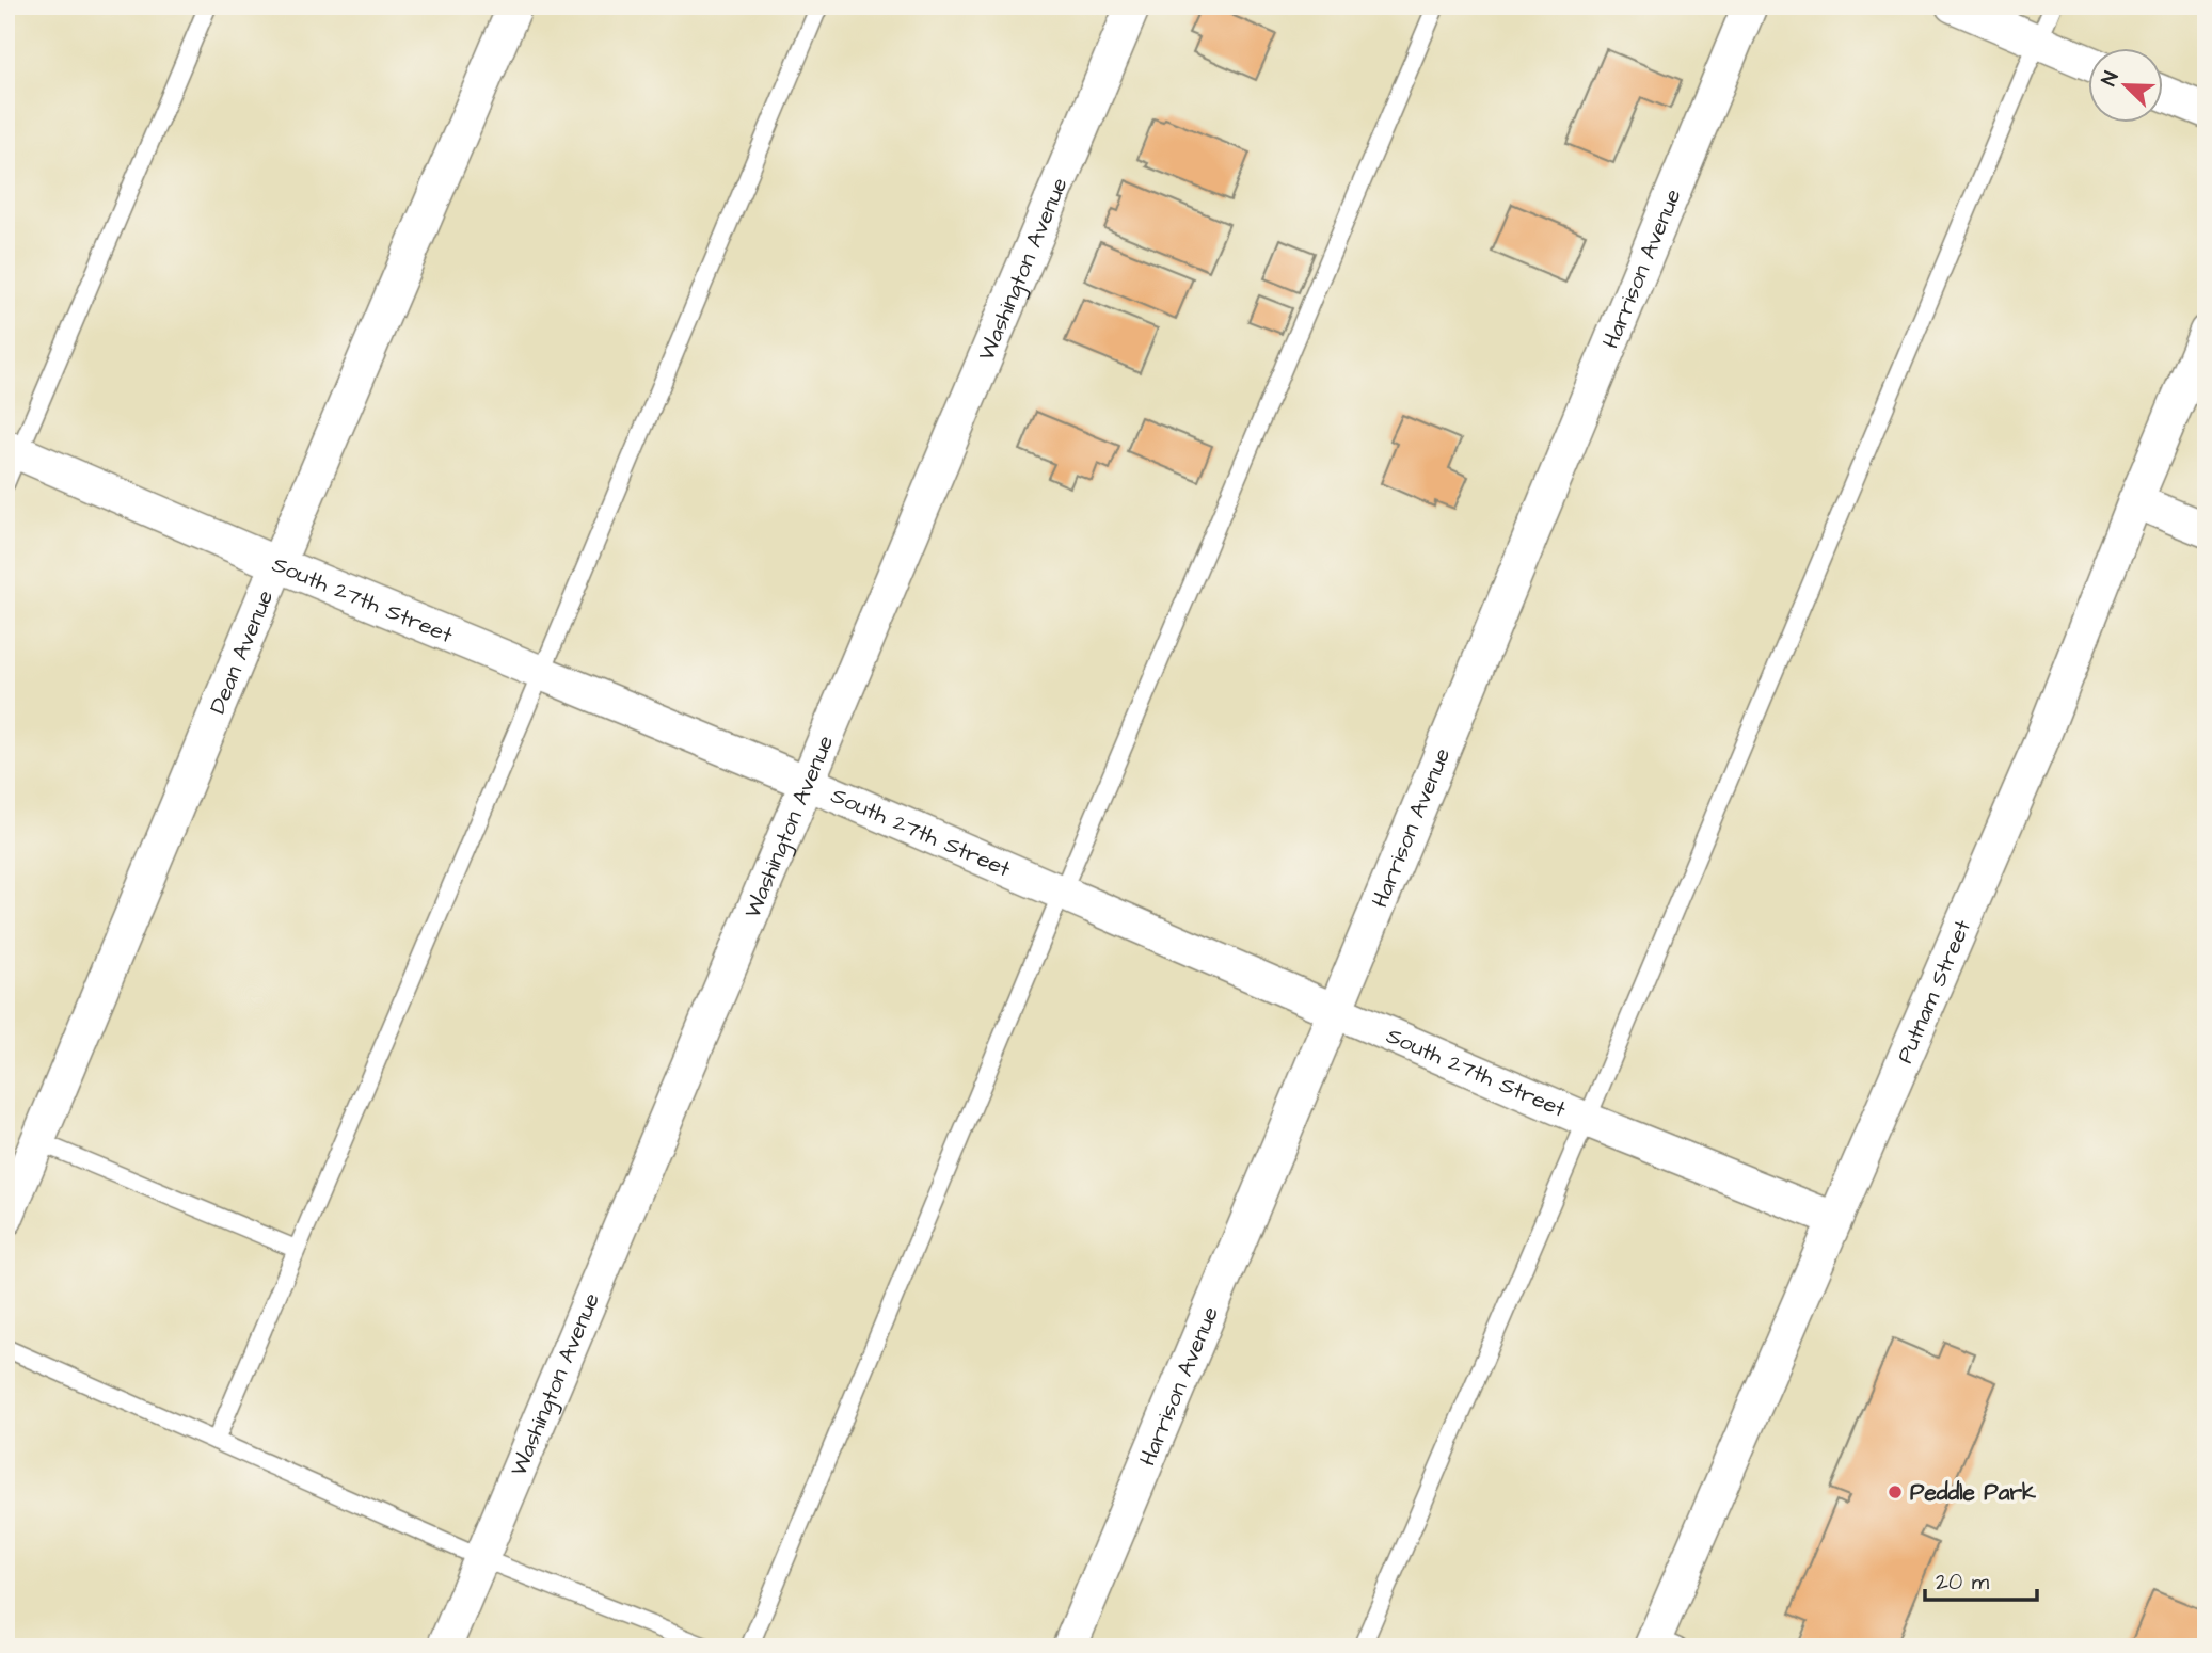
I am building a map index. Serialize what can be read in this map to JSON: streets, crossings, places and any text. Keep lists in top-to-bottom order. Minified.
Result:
{"streets":{"street":["Harrison Avenue","Washington Avenue","South 27th Street","Dean Avenue","Putnam Street"]},"crossings":[["Harrison Avenue","South 27th Street"],["Washington Avenue","South 27th Street"],["South 27th Street","Dean Avenue"],["South 27th Street","Putnam Street"]],"places":["Peddle Park"],"scale_bar":"20 m","north":"top left"}
